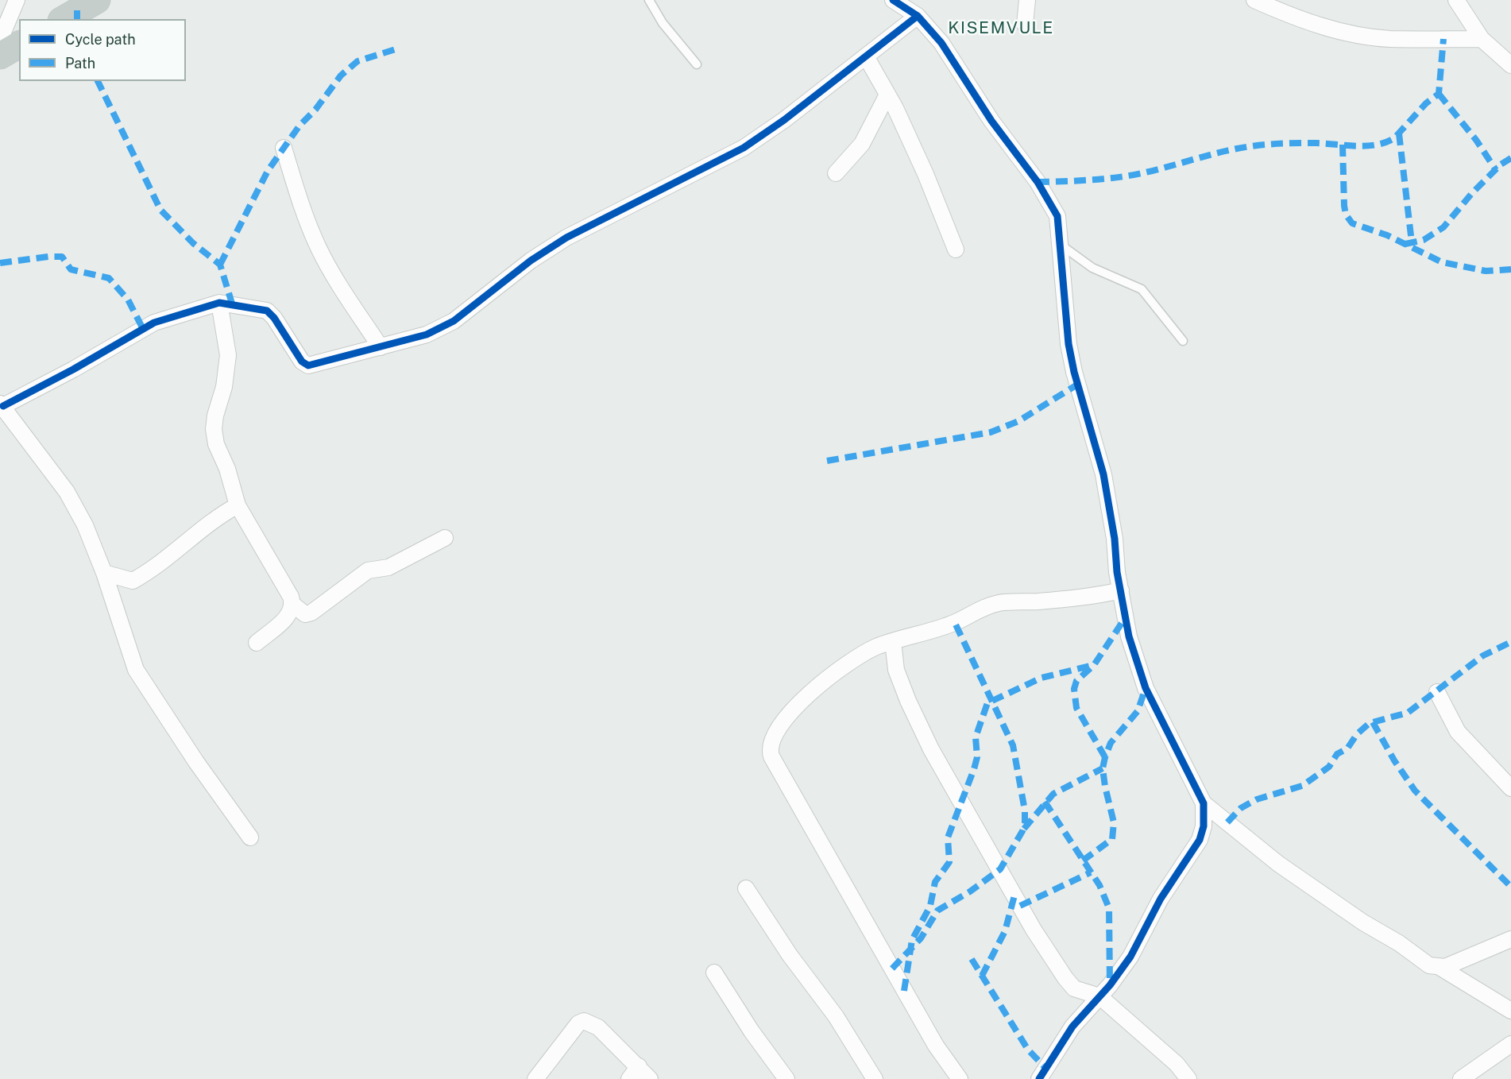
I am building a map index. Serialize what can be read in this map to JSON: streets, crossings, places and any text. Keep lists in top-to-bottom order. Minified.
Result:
{"districts":["KISEMVULE"],"legend":["Cycle path","Path"]}
